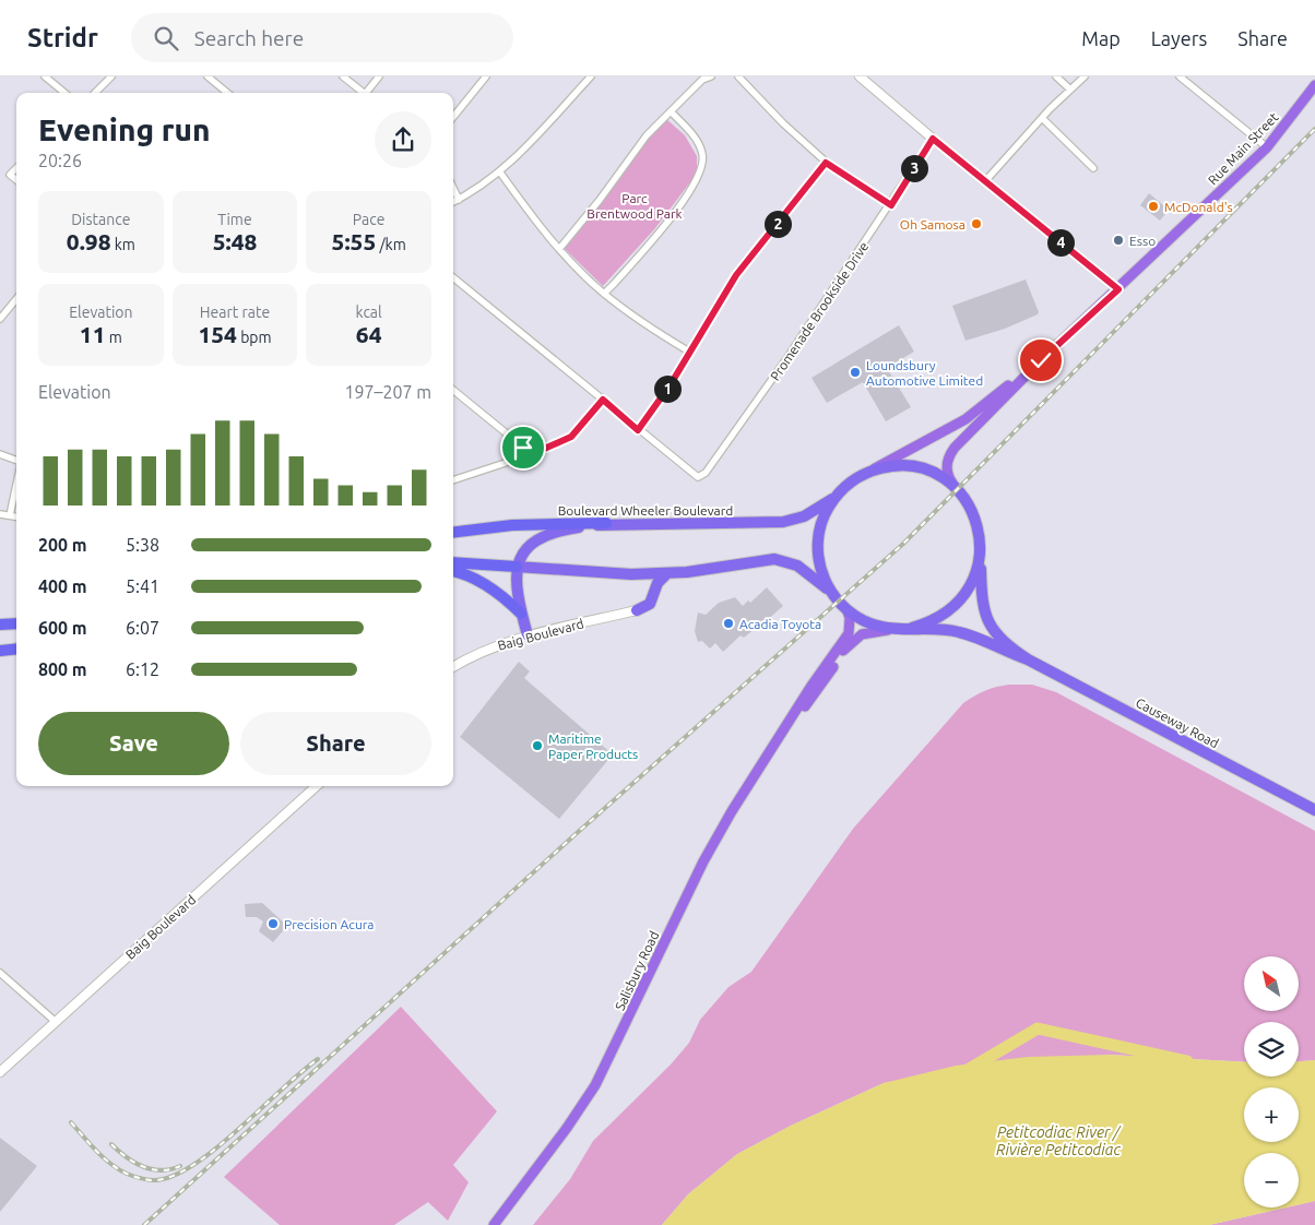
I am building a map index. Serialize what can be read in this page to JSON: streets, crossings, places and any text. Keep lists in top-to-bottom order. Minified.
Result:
{"streets":{"highway":["Boulevard Wheeler Boulevard","Causeway Road"],"main road":["Rue Main Street","Salisbury Road"],"street":["Promenade Brookside Drive","Baig Boulevard"]},"crossings":[["Rue Main Street","Boulevard Wheeler Boulevard"],["Rue Main Street","Causeway Road"],["Rue Main Street","Salisbury Road"],["Boulevard Wheeler Boulevard","Causeway Road"],["Boulevard Wheeler Boulevard","Salisbury Road"],["Causeway Road","Salisbury Road"]],"water":["Petitcodiac River / Rivière Petitcodiac"],"parks":["Parc Brentwood Park"],"places":["McDonald's","Oh Samosa","Esso","Loundsbury Automotive Limited","Acadia Toyota","Maritime Paper Products","Precision Acura"],"north":"top left","page":{"header":"Stridr","search":"Search here","nav":["Map","Layers","Share"],"heading":["Evening run","20:26"],"pins":["3","2","4","1"],"stats":[["Distance","0.98 km"],["Time","5:48"],["Pace","5:55 /km"],["Elevation","11 m"],["Heart rate","154 bpm"],["kcal","64"]],"chart":["Elevation","197–207 m"],"list":[{"name":"200 m","note":"5:38"},{"name":"400 m","note":"5:41"},{"name":"600 m","note":"6:07"},{"name":"800 m","note":"6:12"}],"buttons":["Save","Share"],"map_buttons":["+","−"]}}
